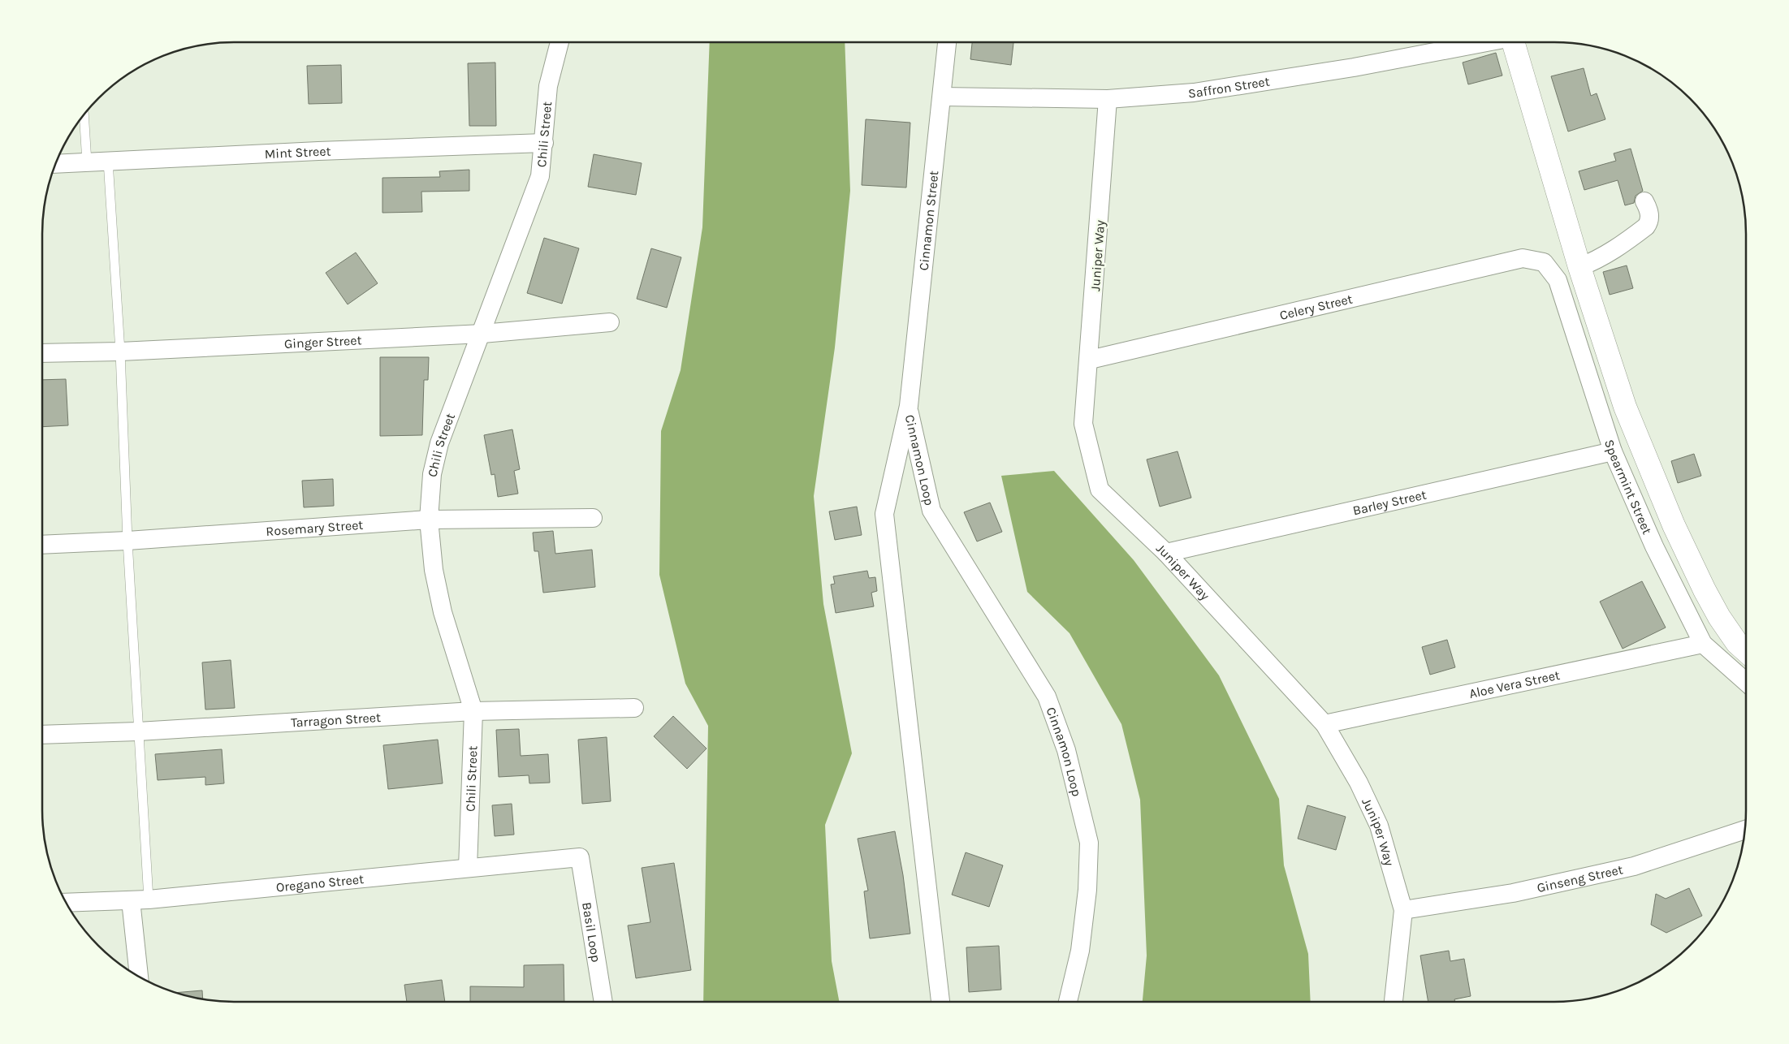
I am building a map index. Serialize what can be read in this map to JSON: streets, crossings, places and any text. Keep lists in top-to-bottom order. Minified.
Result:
{"streets":{"street":["Saffron Street","Chili Street","Mint Street","Cinnamon Street","Juniper Way","Celery Street","Ginger Street","Cinnamon Loop","Spearmint Street","Barley Street","Rosemary Street","Aloe Vera Street","Tarragon Street","Ginseng Street","Oregano Street","Basil Loop"]},"crossings":[["Saffron Street","Cinnamon Street"],["Saffron Street","Juniper Way"],["Chili Street","Mint Street"],["Chili Street","Ginger Street"],["Chili Street","Rosemary Street"],["Chili Street","Tarragon Street"],["Chili Street","Oregano Street"],["Cinnamon Street","Cinnamon Loop"],["Juniper Way","Celery Street"],["Juniper Way","Barley Street"],["Juniper Way","Aloe Vera Street"],["Juniper Way","Ginseng Street"],["Celery Street","Spearmint Street"],["Spearmint Street","Barley Street"],["Spearmint Street","Aloe Vera Street"],["Oregano Street","Basil Loop"]]}
